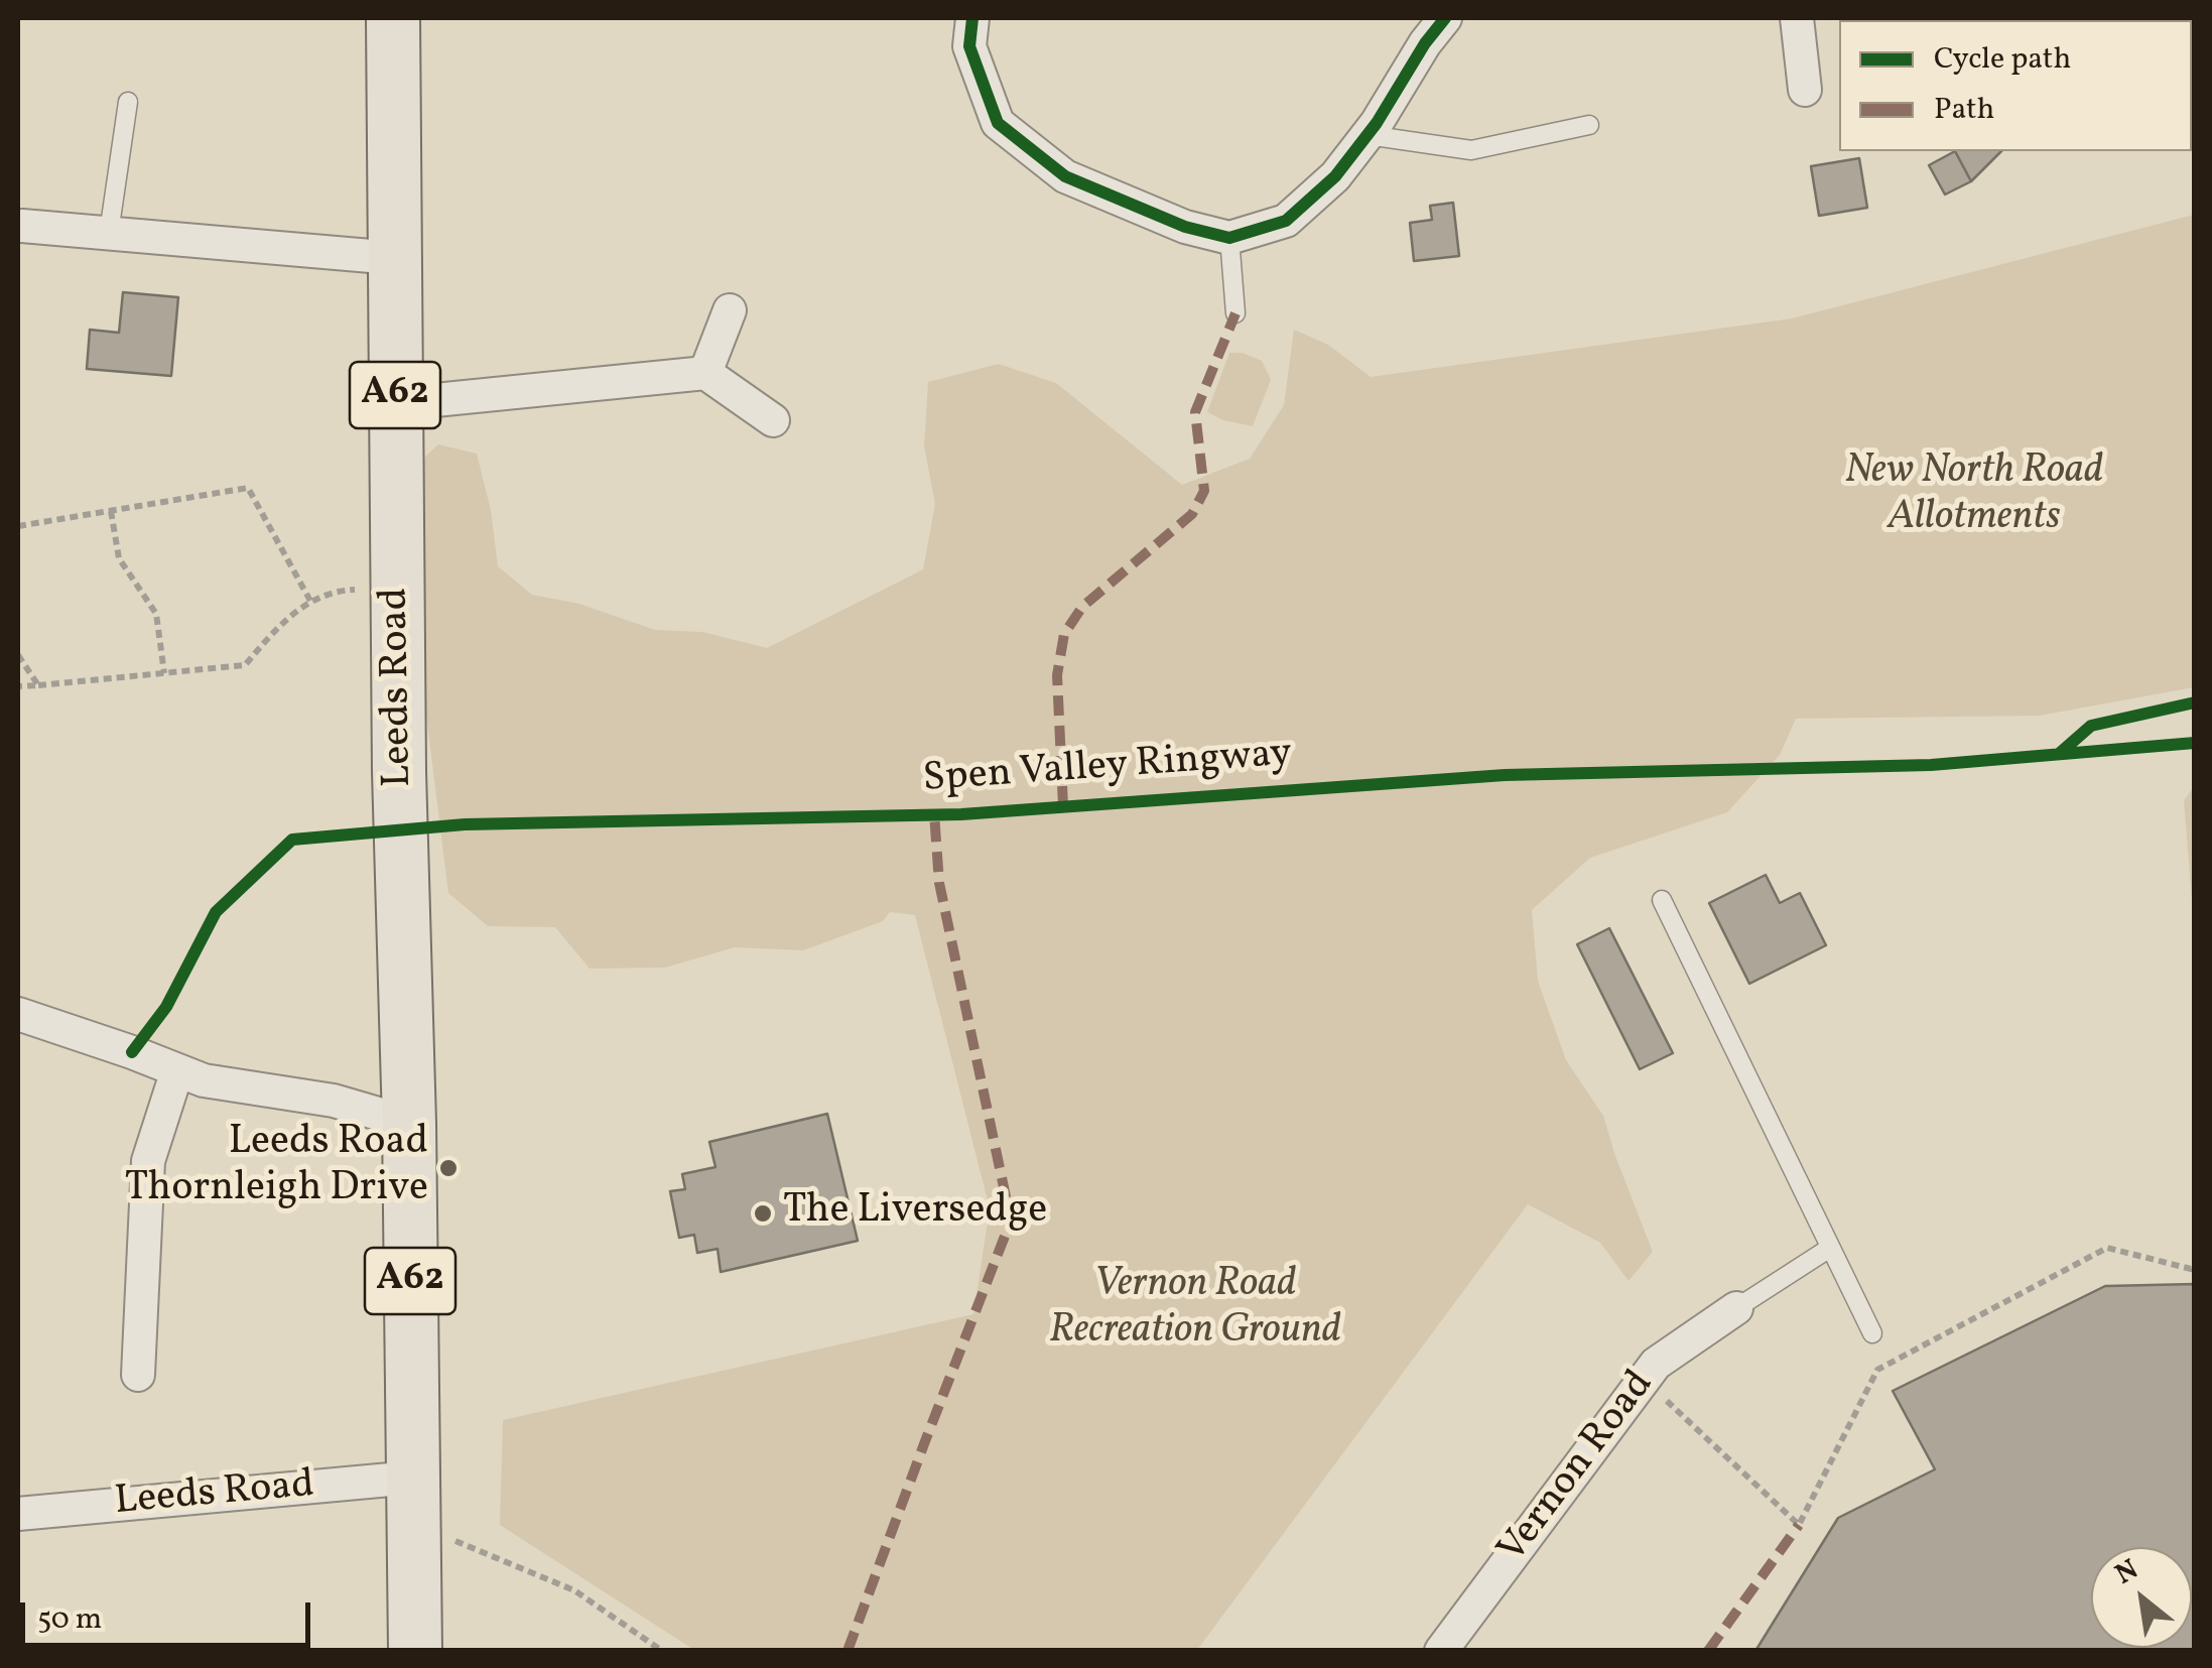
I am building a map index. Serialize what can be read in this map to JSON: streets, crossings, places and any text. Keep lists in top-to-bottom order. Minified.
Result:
{"streets":{"main road":["A62","Leeds Road"],"street":["Vernon Road"],"cycle path":["Spen Valley Ringway"]},"parks":["New North Road Allotments","Vernon Road Recreation Ground"],"places":["Leeds Road Thornleigh Drive","The Liversedge"],"legend":["Cycle path","Path"],"scale_bar":"50 m","north":"top left"}
